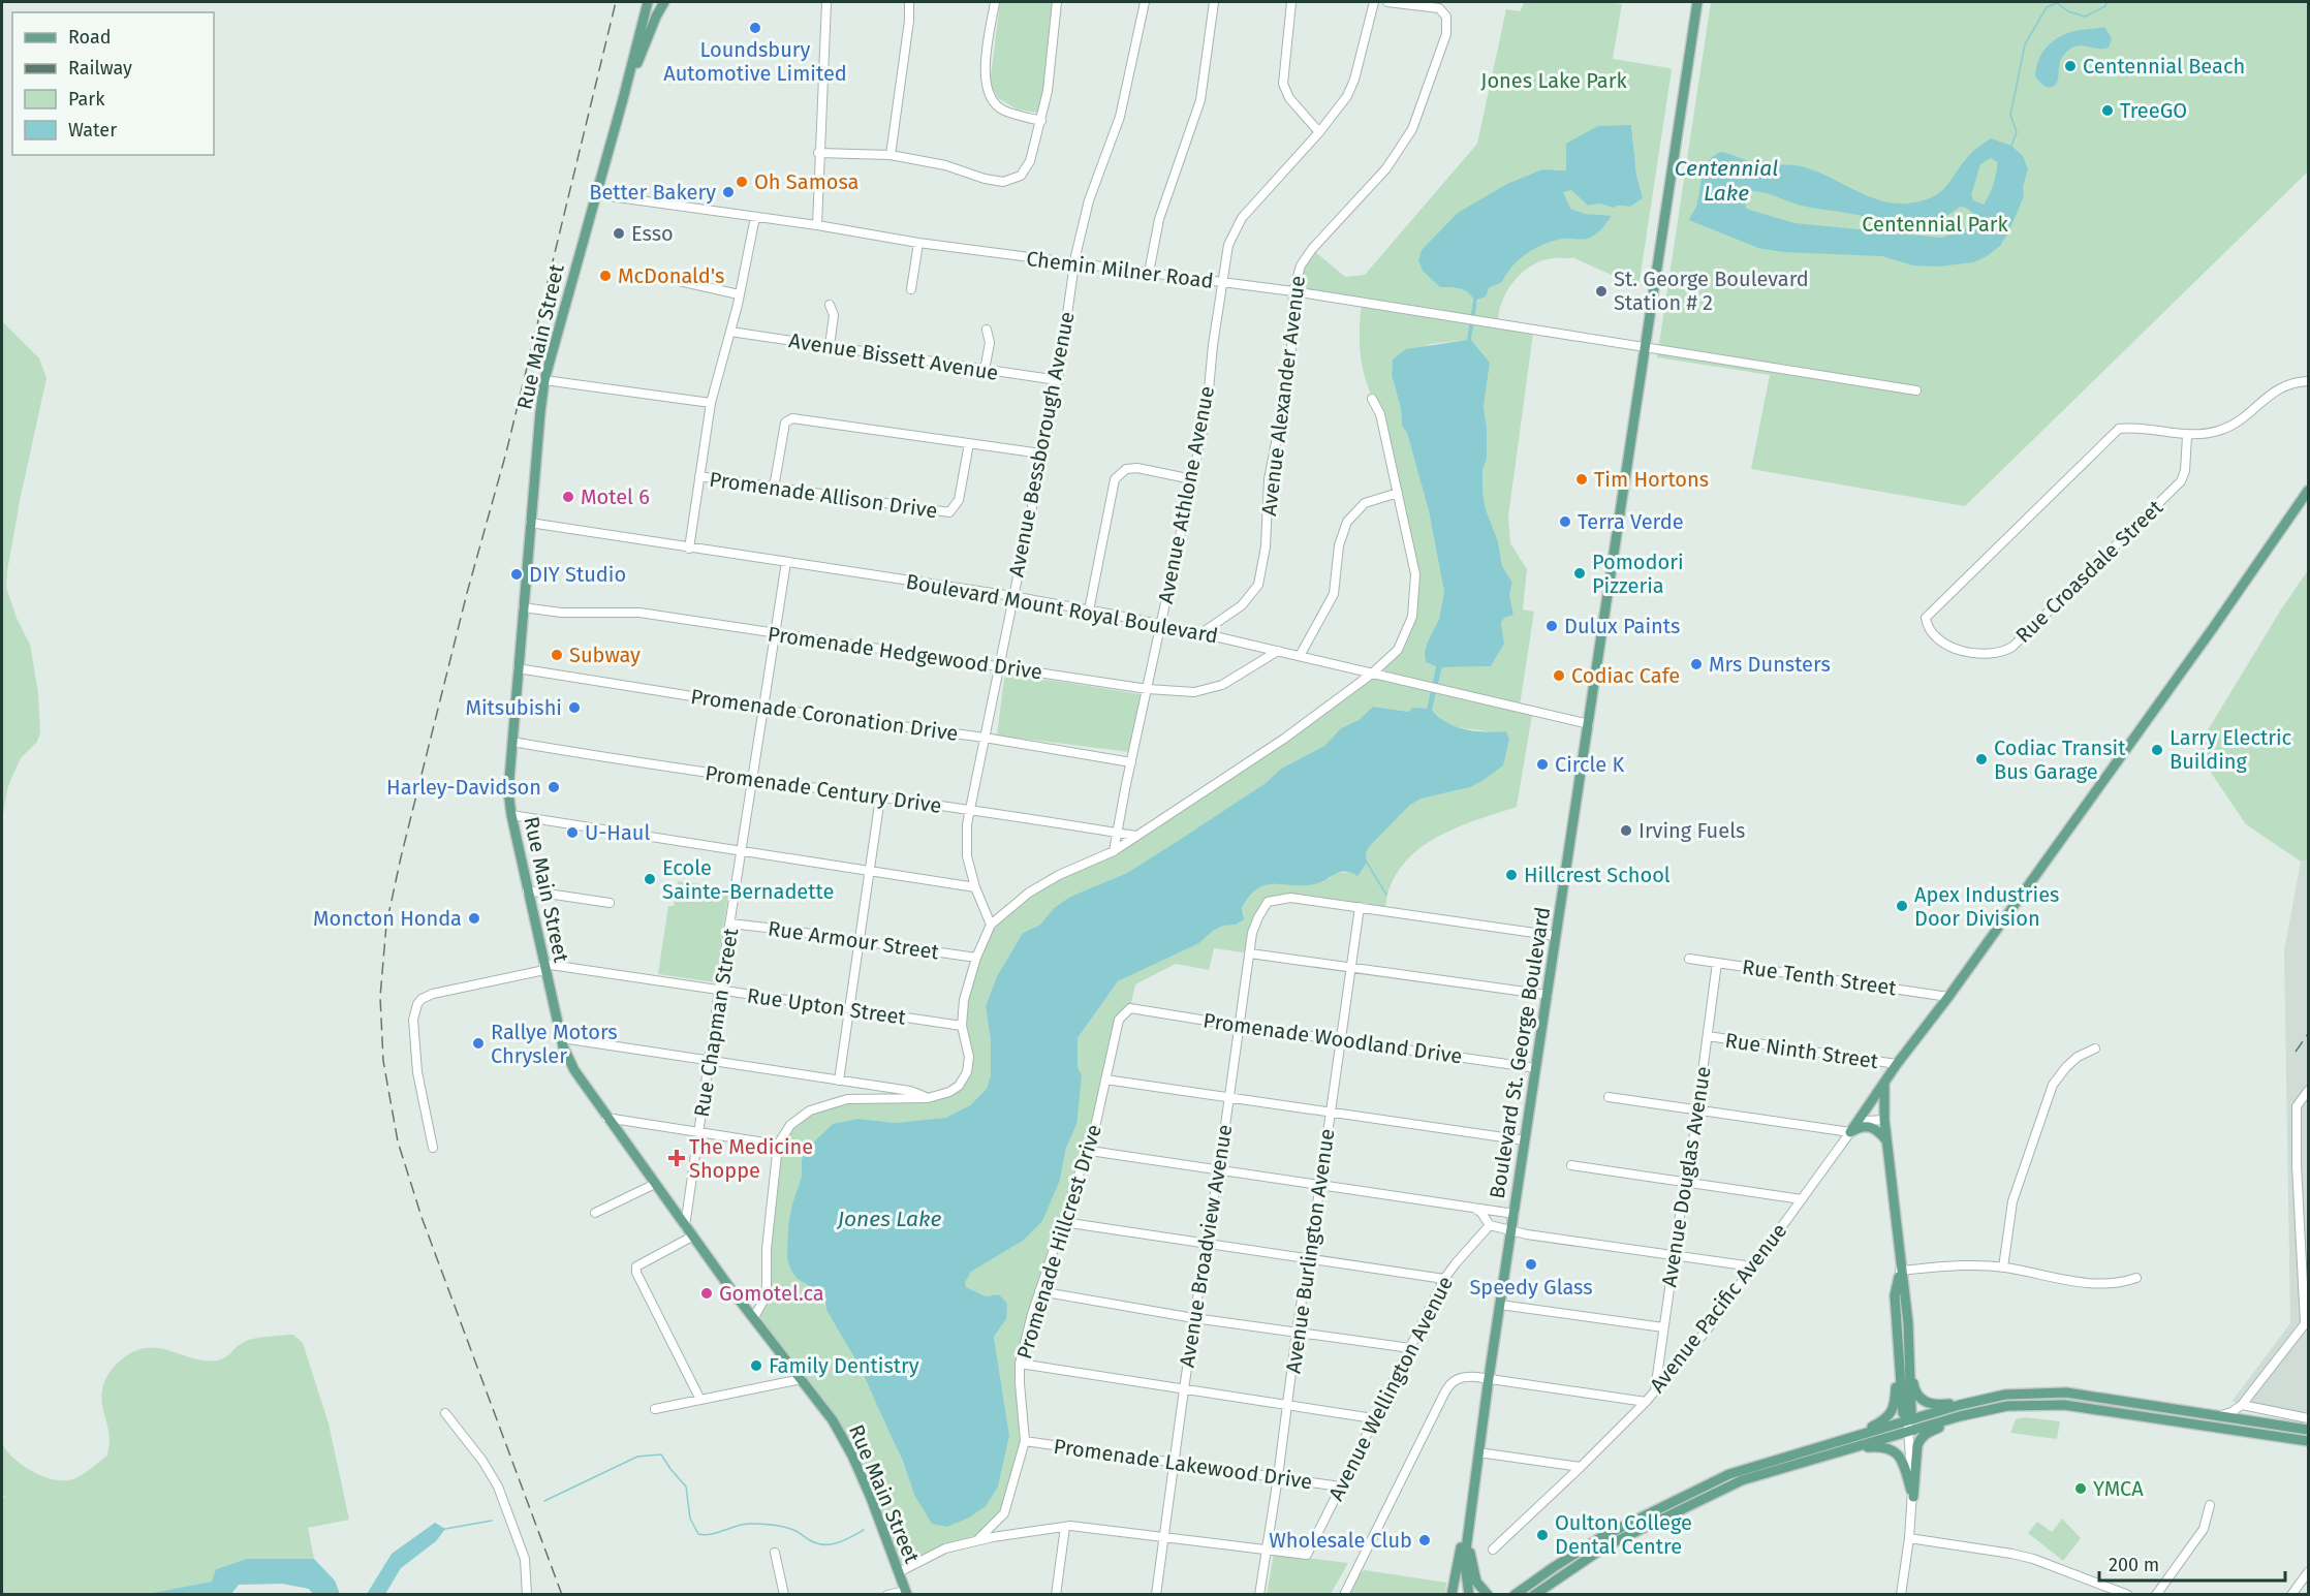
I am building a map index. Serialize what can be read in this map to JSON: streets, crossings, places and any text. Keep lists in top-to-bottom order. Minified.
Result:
{"streets":{"main road":["Rue Main Street","Boulevard St. George Boulevard"],"street":["Chemin Milner Road","Avenue Bissett Avenue","Avenue Alexander Avenue","Avenue Bessborough Avenue","Promenade Allison Drive","Avenue Athlone Avenue","Rue Croasdale Street","Boulevard Mount Royal Boulevard","Promenade Hedgewood Drive","Promenade Coronation Drive","Promenade Century Drive","Rue Armour Street","Rue Tenth Street","Rue Upton Street","Rue Chapman Street","Promenade Woodland Drive","Rue Ninth Street","Avenue Douglas Avenue","Promenade Hillcrest Drive","Avenue Broadview Avenue","Avenue Burlington Avenue","Avenue Pacific Avenue","Avenue Wellington Avenue","Promenade Lakewood Drive"]},"crossings":[["Chemin Milner Road","Rue Main Street"],["Chemin Milner Road","Avenue Alexander Avenue"],["Chemin Milner Road","Avenue Bessborough Avenue"],["Chemin Milner Road","Avenue Athlone Avenue"],["Chemin Milner Road","Boulevard St. George Boulevard"],["Rue Main Street","Boulevard Mount Royal Boulevard"],["Rue Main Street","Promenade Hedgewood Drive"],["Rue Main Street","Promenade Coronation Drive"],["Rue Main Street","Promenade Century Drive"],["Rue Main Street","Rue Upton Street"],["Rue Main Street","Rue Chapman Street"],["Avenue Bissett Avenue","Avenue Bessborough Avenue"],["Avenue Alexander Avenue","Boulevard Mount Royal Boulevard"],["Avenue Bessborough Avenue","Boulevard Mount Royal Boulevard"],["Avenue Bessborough Avenue","Promenade Hedgewood Drive"],["Avenue Bessborough Avenue","Promenade Coronation Drive"],["Avenue Bessborough Avenue","Promenade Century Drive"],["Avenue Athlone Avenue","Boulevard Mount Royal Boulevard"],["Avenue Athlone Avenue","Promenade Hedgewood Drive"],["Avenue Athlone Avenue","Promenade Coronation Drive"],["Avenue Athlone Avenue","Promenade Century Drive"],["Boulevard Mount Royal Boulevard","Promenade Hedgewood Drive"],["Boulevard Mount Royal Boulevard","Rue Chapman Street"],["Boulevard Mount Royal Boulevard","Boulevard St. George Boulevard"],["Promenade Hedgewood Drive","Rue Chapman Street"],["Promenade Coronation Drive","Rue Chapman Street"],["Promenade Century Drive","Rue Chapman Street"],["Rue Armour Street","Rue Chapman Street"],["Rue Tenth Street","Avenue Douglas Avenue"],["Rue Upton Street","Rue Chapman Street"],["Promenade Woodland Drive","Boulevard St. George Boulevard"],["Promenade Woodland Drive","Promenade Hillcrest Drive"],["Promenade Woodland Drive","Avenue Broadview Avenue"],["Promenade Woodland Drive","Avenue Burlington Avenue"],["Rue Ninth Street","Avenue Douglas Avenue"],["Avenue Douglas Avenue","Avenue Pacific Avenue"],["Promenade Hillcrest Drive","Promenade Lakewood Drive"],["Avenue Broadview Avenue","Avenue Burlington Avenue"],["Avenue Broadview Avenue","Promenade Lakewood Drive"],["Avenue Burlington Avenue","Avenue Wellington Avenue"],["Avenue Burlington Avenue","Promenade Lakewood Drive"],["Avenue Wellington Avenue","Promenade Lakewood Drive"]],"water":["Centennial Lake","Jones Lake"],"parks":["Jones Lake Park","Centennial Park"],"places":{"other":["Loundsbury Automotive Limited","Centennial Beach","TreeGO","Oh Samosa","Better Bakery","Esso","McDonald's","St. George Boulevard Station # 2","Tim Hortons","Motel 6","Terra Verde","Pomodori Pizzeria","DIY Studio","Dulux Paints","Subway","Mrs Dunsters","Codiac Cafe","Mitsubishi","Larry Electric Building","Codiac Transit Bus Garage","Circle K","Harley-Davidson","Irving Fuels","U-Haul","Hillcrest School","Ecole Sainte-Bernadette","Apex Industries Door Division","Moncton Honda","Rallye Motors Chrysler","Speedy Glass","Gomotel.ca","Family Dentistry","YMCA","Oulton College Dental Centre","Wholesale Club"],"health":["The Medicine Shoppe"]},"legend":["Road","Railway","Park","Water"],"scale_bar":"200 m"}
